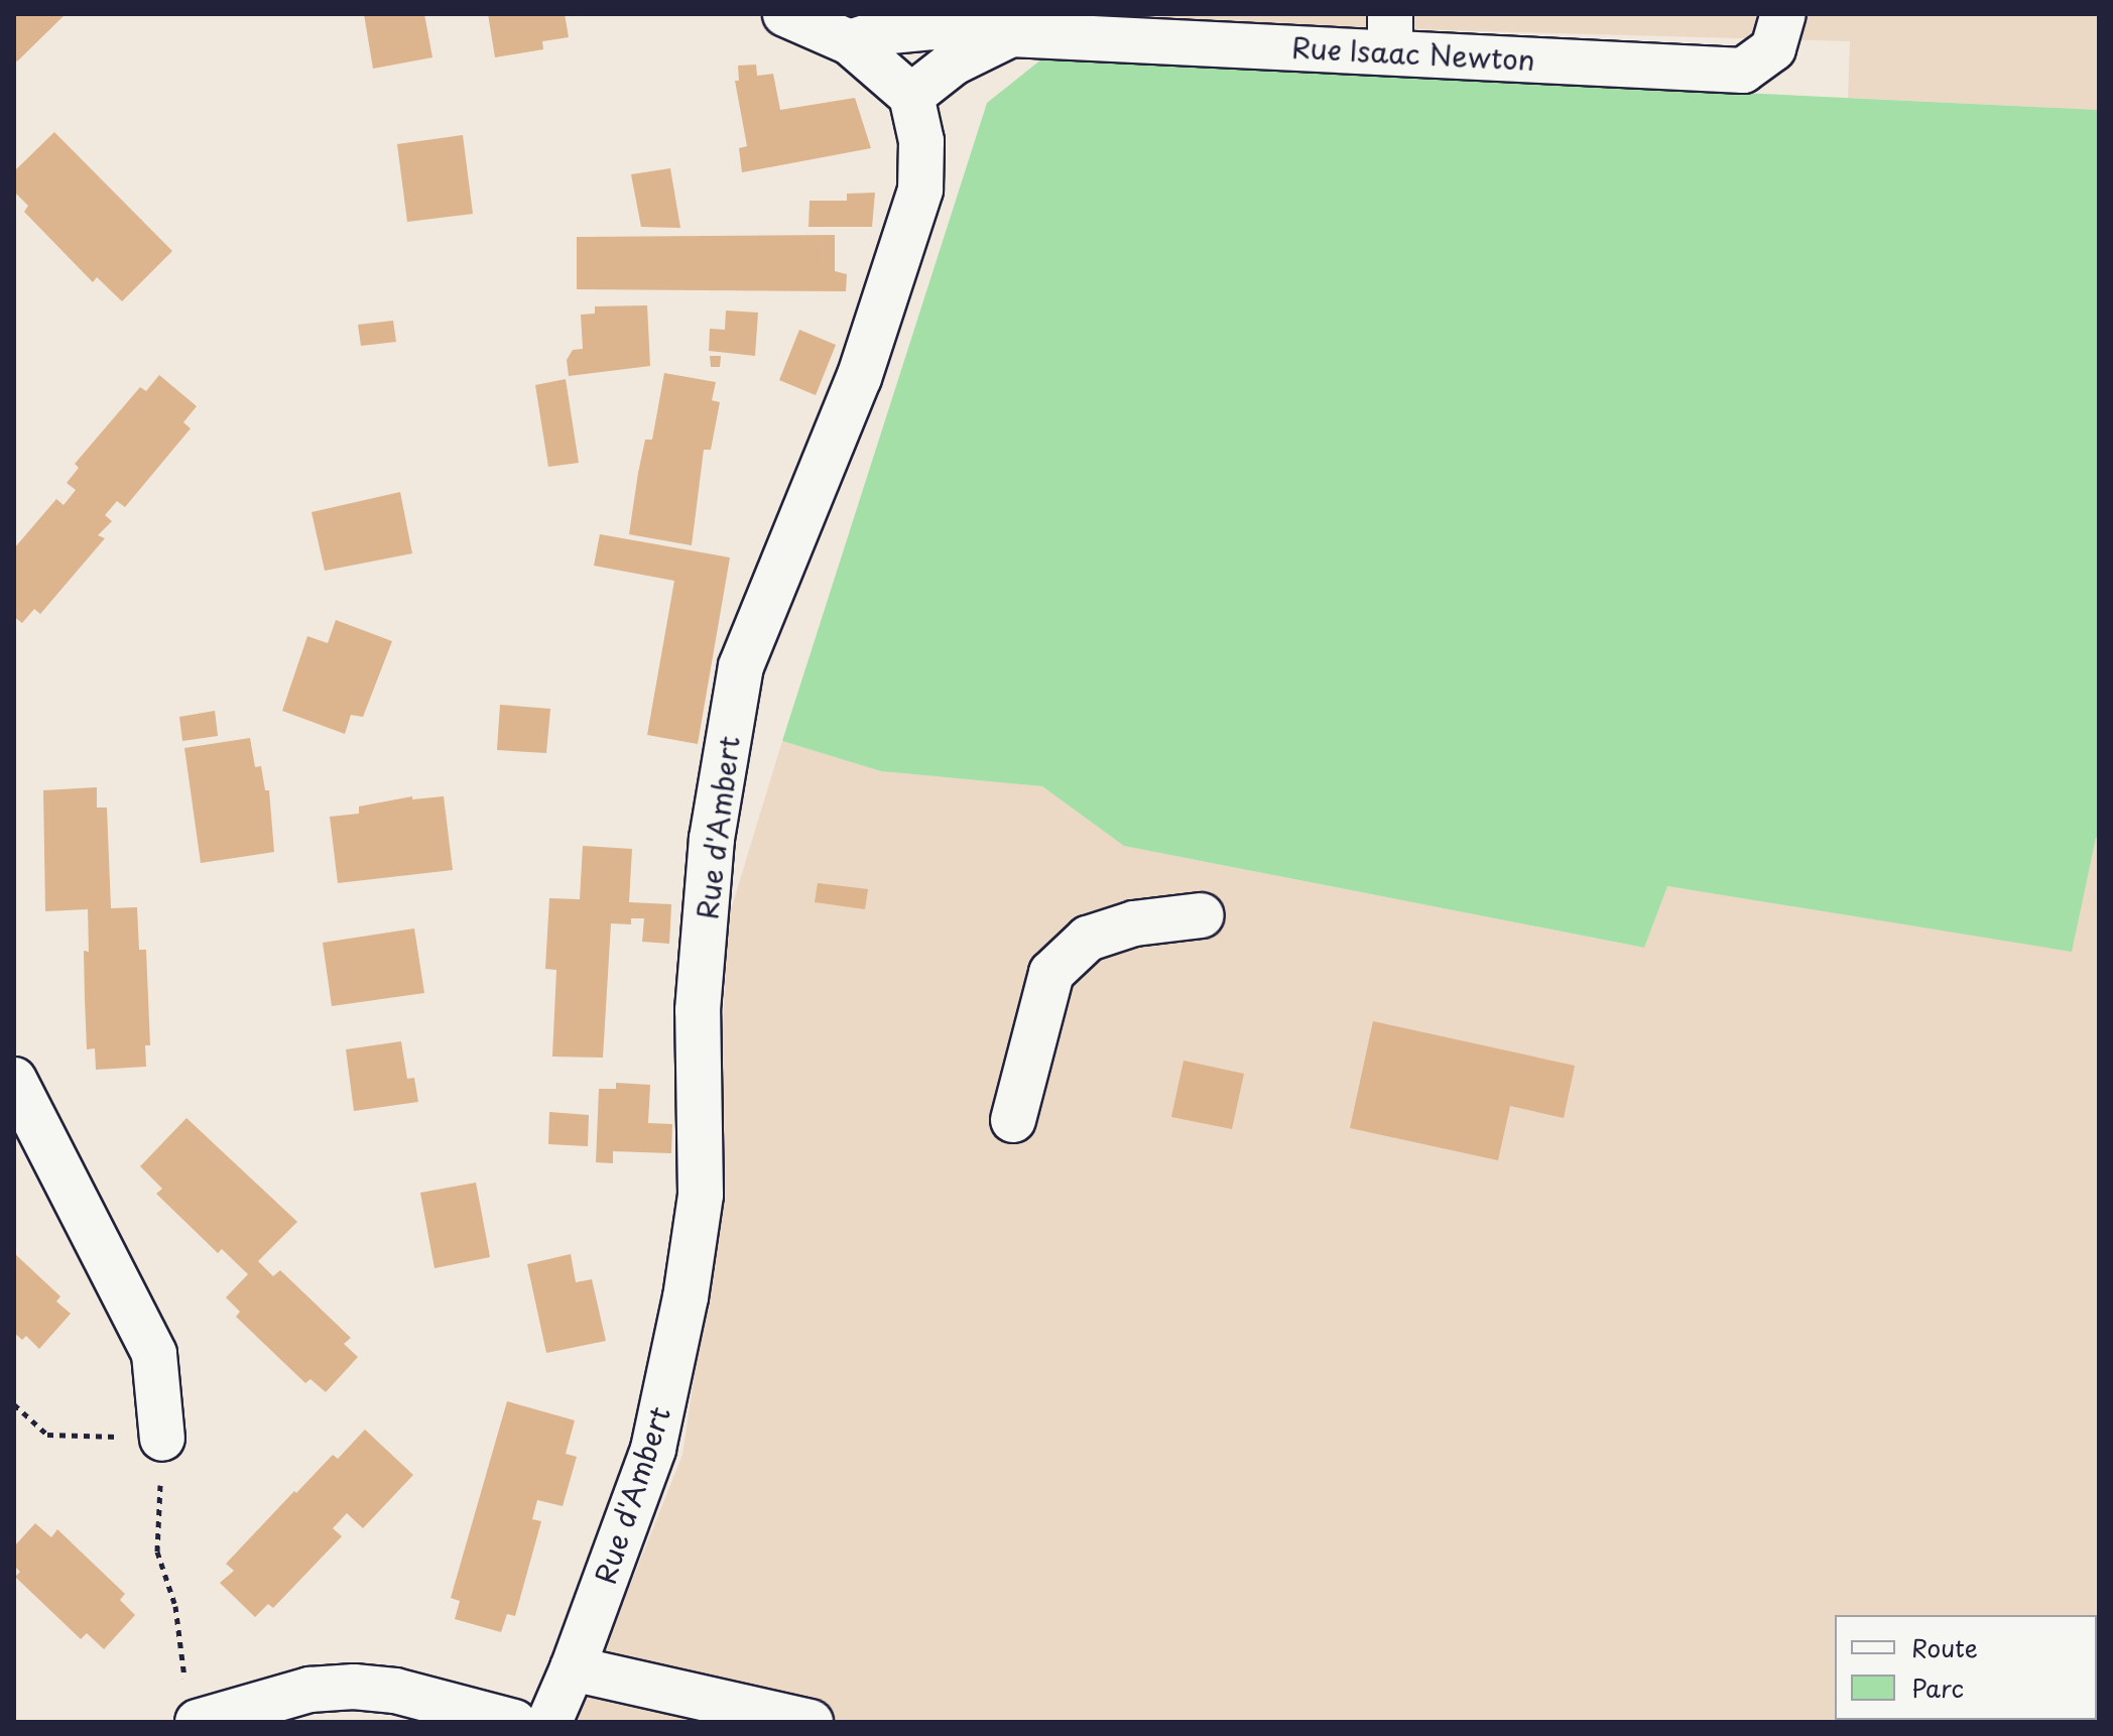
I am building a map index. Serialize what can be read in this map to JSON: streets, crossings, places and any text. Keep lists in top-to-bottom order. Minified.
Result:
{"streets":{"street":["Rue Isaac Newton","Rue d'Ambert"]},"crossings":[["Rue Isaac Newton","Rue d'Ambert"]],"legend":["Route","Parc"]}
